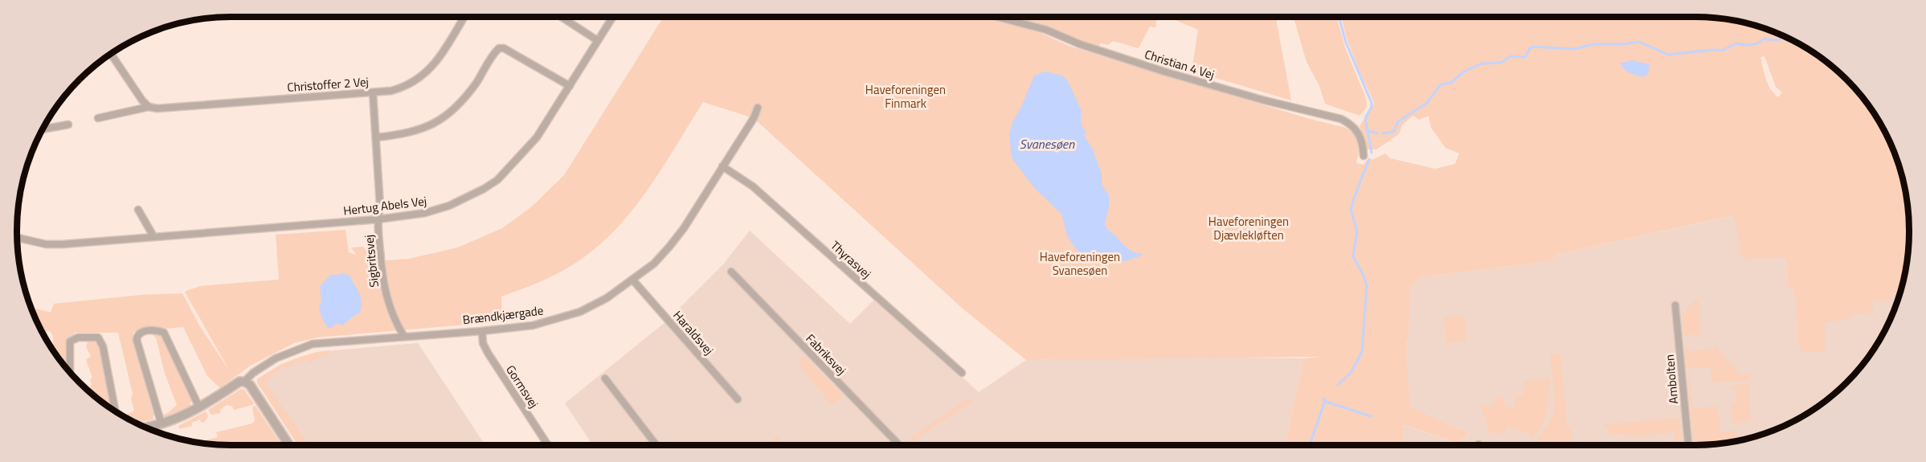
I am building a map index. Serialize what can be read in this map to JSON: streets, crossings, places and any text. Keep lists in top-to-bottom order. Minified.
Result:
{"streets":{"street":["Christian 4 Vej","Christoffer 2 Vej","Hertug Abels Vej","Thyrasvej","Sigbritsvej","Brændkjærgade","Haraldsvej","Fabriksvej","Ambolten","Gormsvej"]},"crossings":[["Christoffer 2 Vej","Sigbritsvej"],["Hertug Abels Vej","Sigbritsvej"],["Thyrasvej","Brændkjærgade"],["Sigbritsvej","Brændkjærgade"],["Brændkjærgade","Haraldsvej"],["Brændkjærgade","Gormsvej"]],"water":["Svanesøen"],"parks":["Haveforeningen Finmark","Haveforeningen Djævlekløften","Haveforeningen Svanesøen"]}
